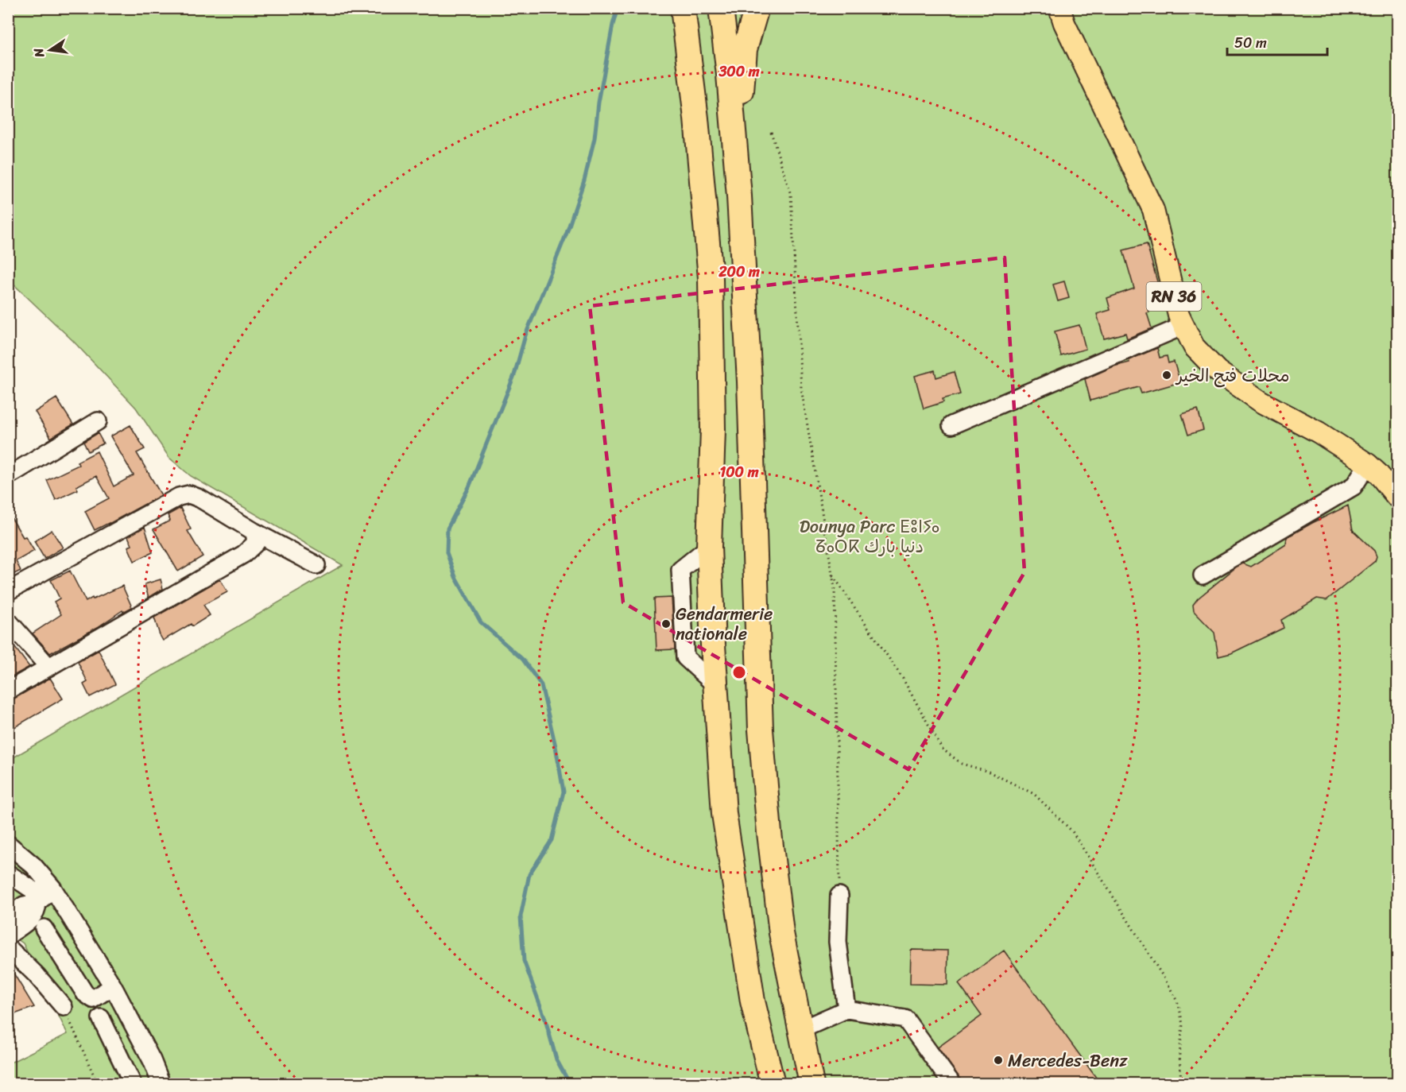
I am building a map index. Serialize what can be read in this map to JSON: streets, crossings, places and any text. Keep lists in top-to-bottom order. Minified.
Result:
{"streets":{"main road":["RN 36"]},"parks":["Dounya Parc ⴹⵓⵏⵢⴰ ⵒⴰⵔⴽ دنيا بارك"],"places":["محلات فتح الخير","Gendarmerie nationale","Mercedes-Benz"],"scale_bar":"50 m","north":"left","rings":["300 m","200 m","100 m"]}
